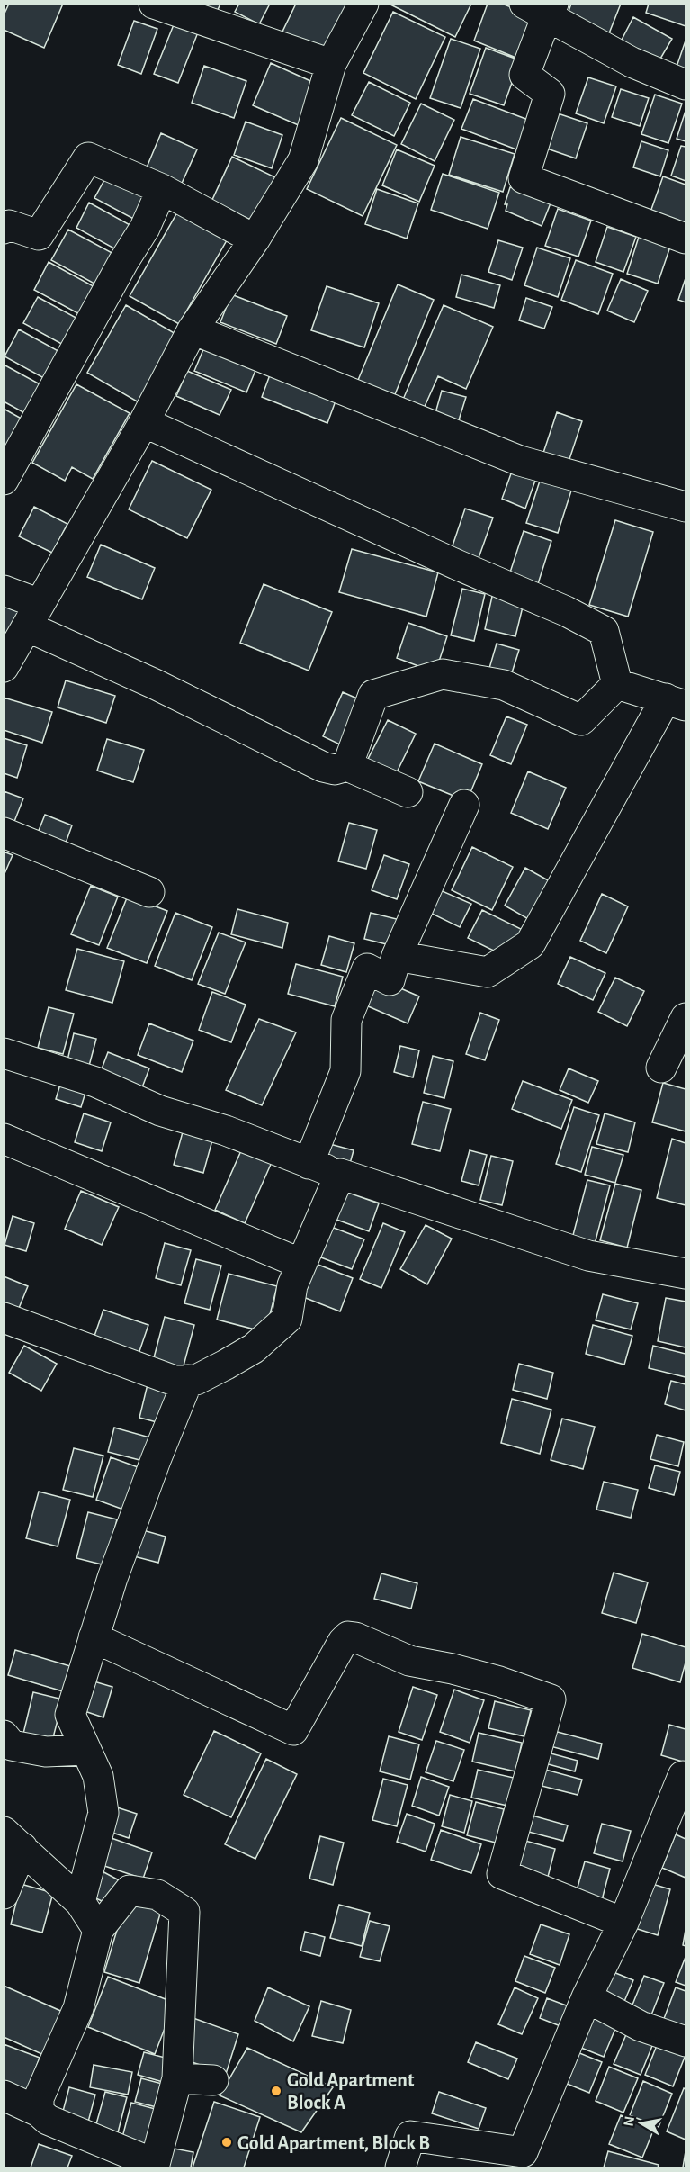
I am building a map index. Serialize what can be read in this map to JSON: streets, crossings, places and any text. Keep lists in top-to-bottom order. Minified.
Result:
{"places":["Gold Apartment Block A","Gold Apartment, Block B"],"north":"left"}
